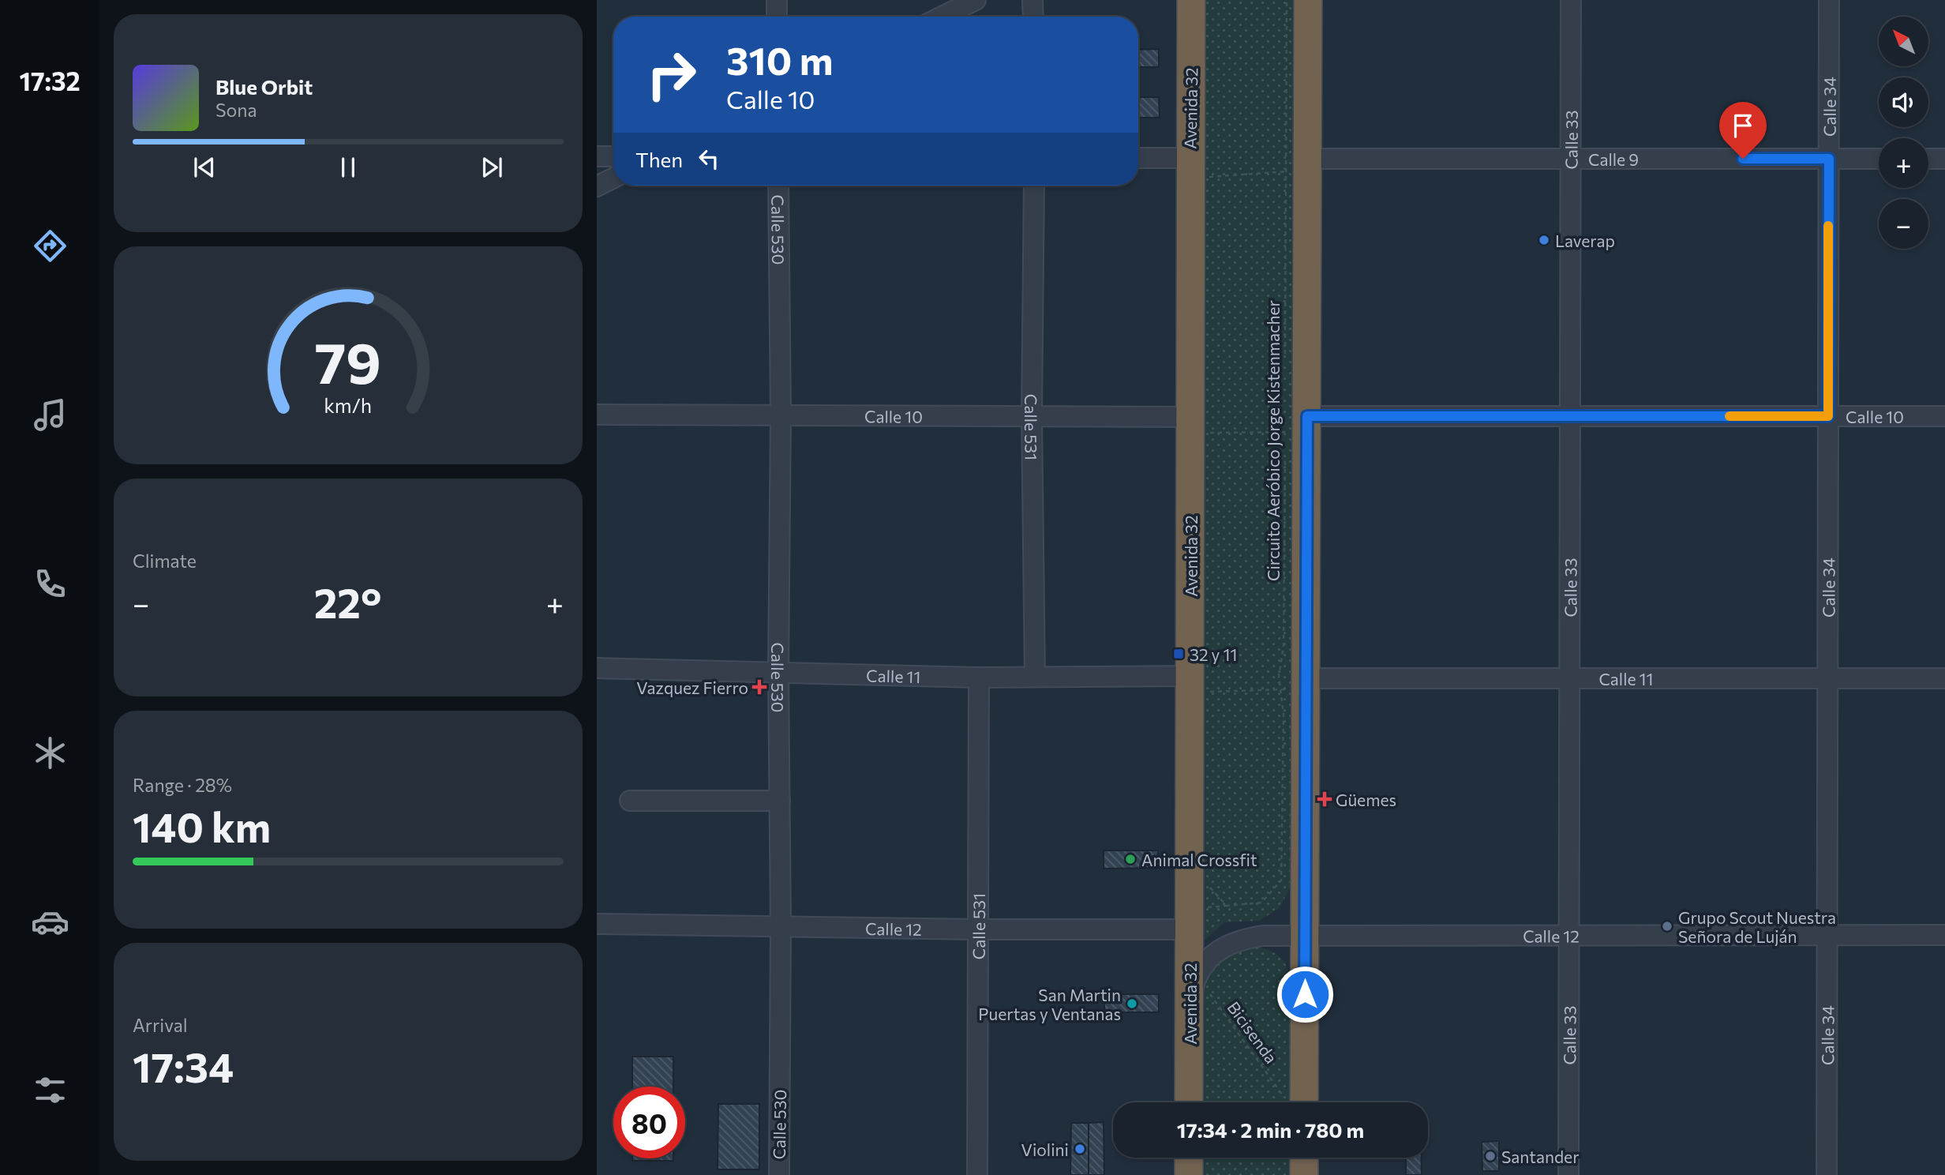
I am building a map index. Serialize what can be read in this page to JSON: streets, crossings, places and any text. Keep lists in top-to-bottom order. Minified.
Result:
{"streets":{"highway":["Avenida 32"],"street":["Calle 34","Calle 33","Calle 9","Calle 530","Calle 10","Calle 531","Calle 11","Calle 12"],"path":["Circuito Aeróbico Jorge Kistenmacher","Bicisenda"]},"crossings":[["Calle 34","Calle 9"],["Calle 34","Calle 10"],["Calle 34","Calle 11"],["Calle 34","Calle 12"],["Avenida 32","Calle 10"],["Avenida 32","Calle 11"],["Avenida 32","Calle 12"],["Calle 33","Calle 9"],["Calle 33","Calle 10"],["Calle 33","Calle 11"],["Calle 33","Calle 12"],["Calle 9","Circuito Aeróbico Jorge Kistenmacher"],["Calle 530","Calle 10"],["Calle 530","Calle 11"],["Calle 530","Calle 12"],["Calle 10","Calle 531"],["Calle 531","Calle 11"],["Calle 531","Calle 12"],["Circuito Aeróbico Jorge Kistenmacher","Calle 11"],["Calle 12","Bicisenda"]],"places":{"other":["Laverap","Animal Crossfit","Grupo Scout Nuestra Señora de Luján","San Martin Puertas y Ventanas","Violini","Santander"],"transit":["32 y 11"],"health":["Vazquez Fierro","Güemes"]},"north":"top left","page":{"tabs":"17:32","map_buttons":["+","−"],"turn":["310 m","Calle 10"],"song":["Blue Orbit","Sona"],"then":"Then","tile":["Climate",["Range · 28%","140 km"],["Arrival","17:34"]],"heat":["−","22°","+"],"limit":"80","trip":"17:34 · 2 min · 780 m","gauge":["79","km/h"]}}
